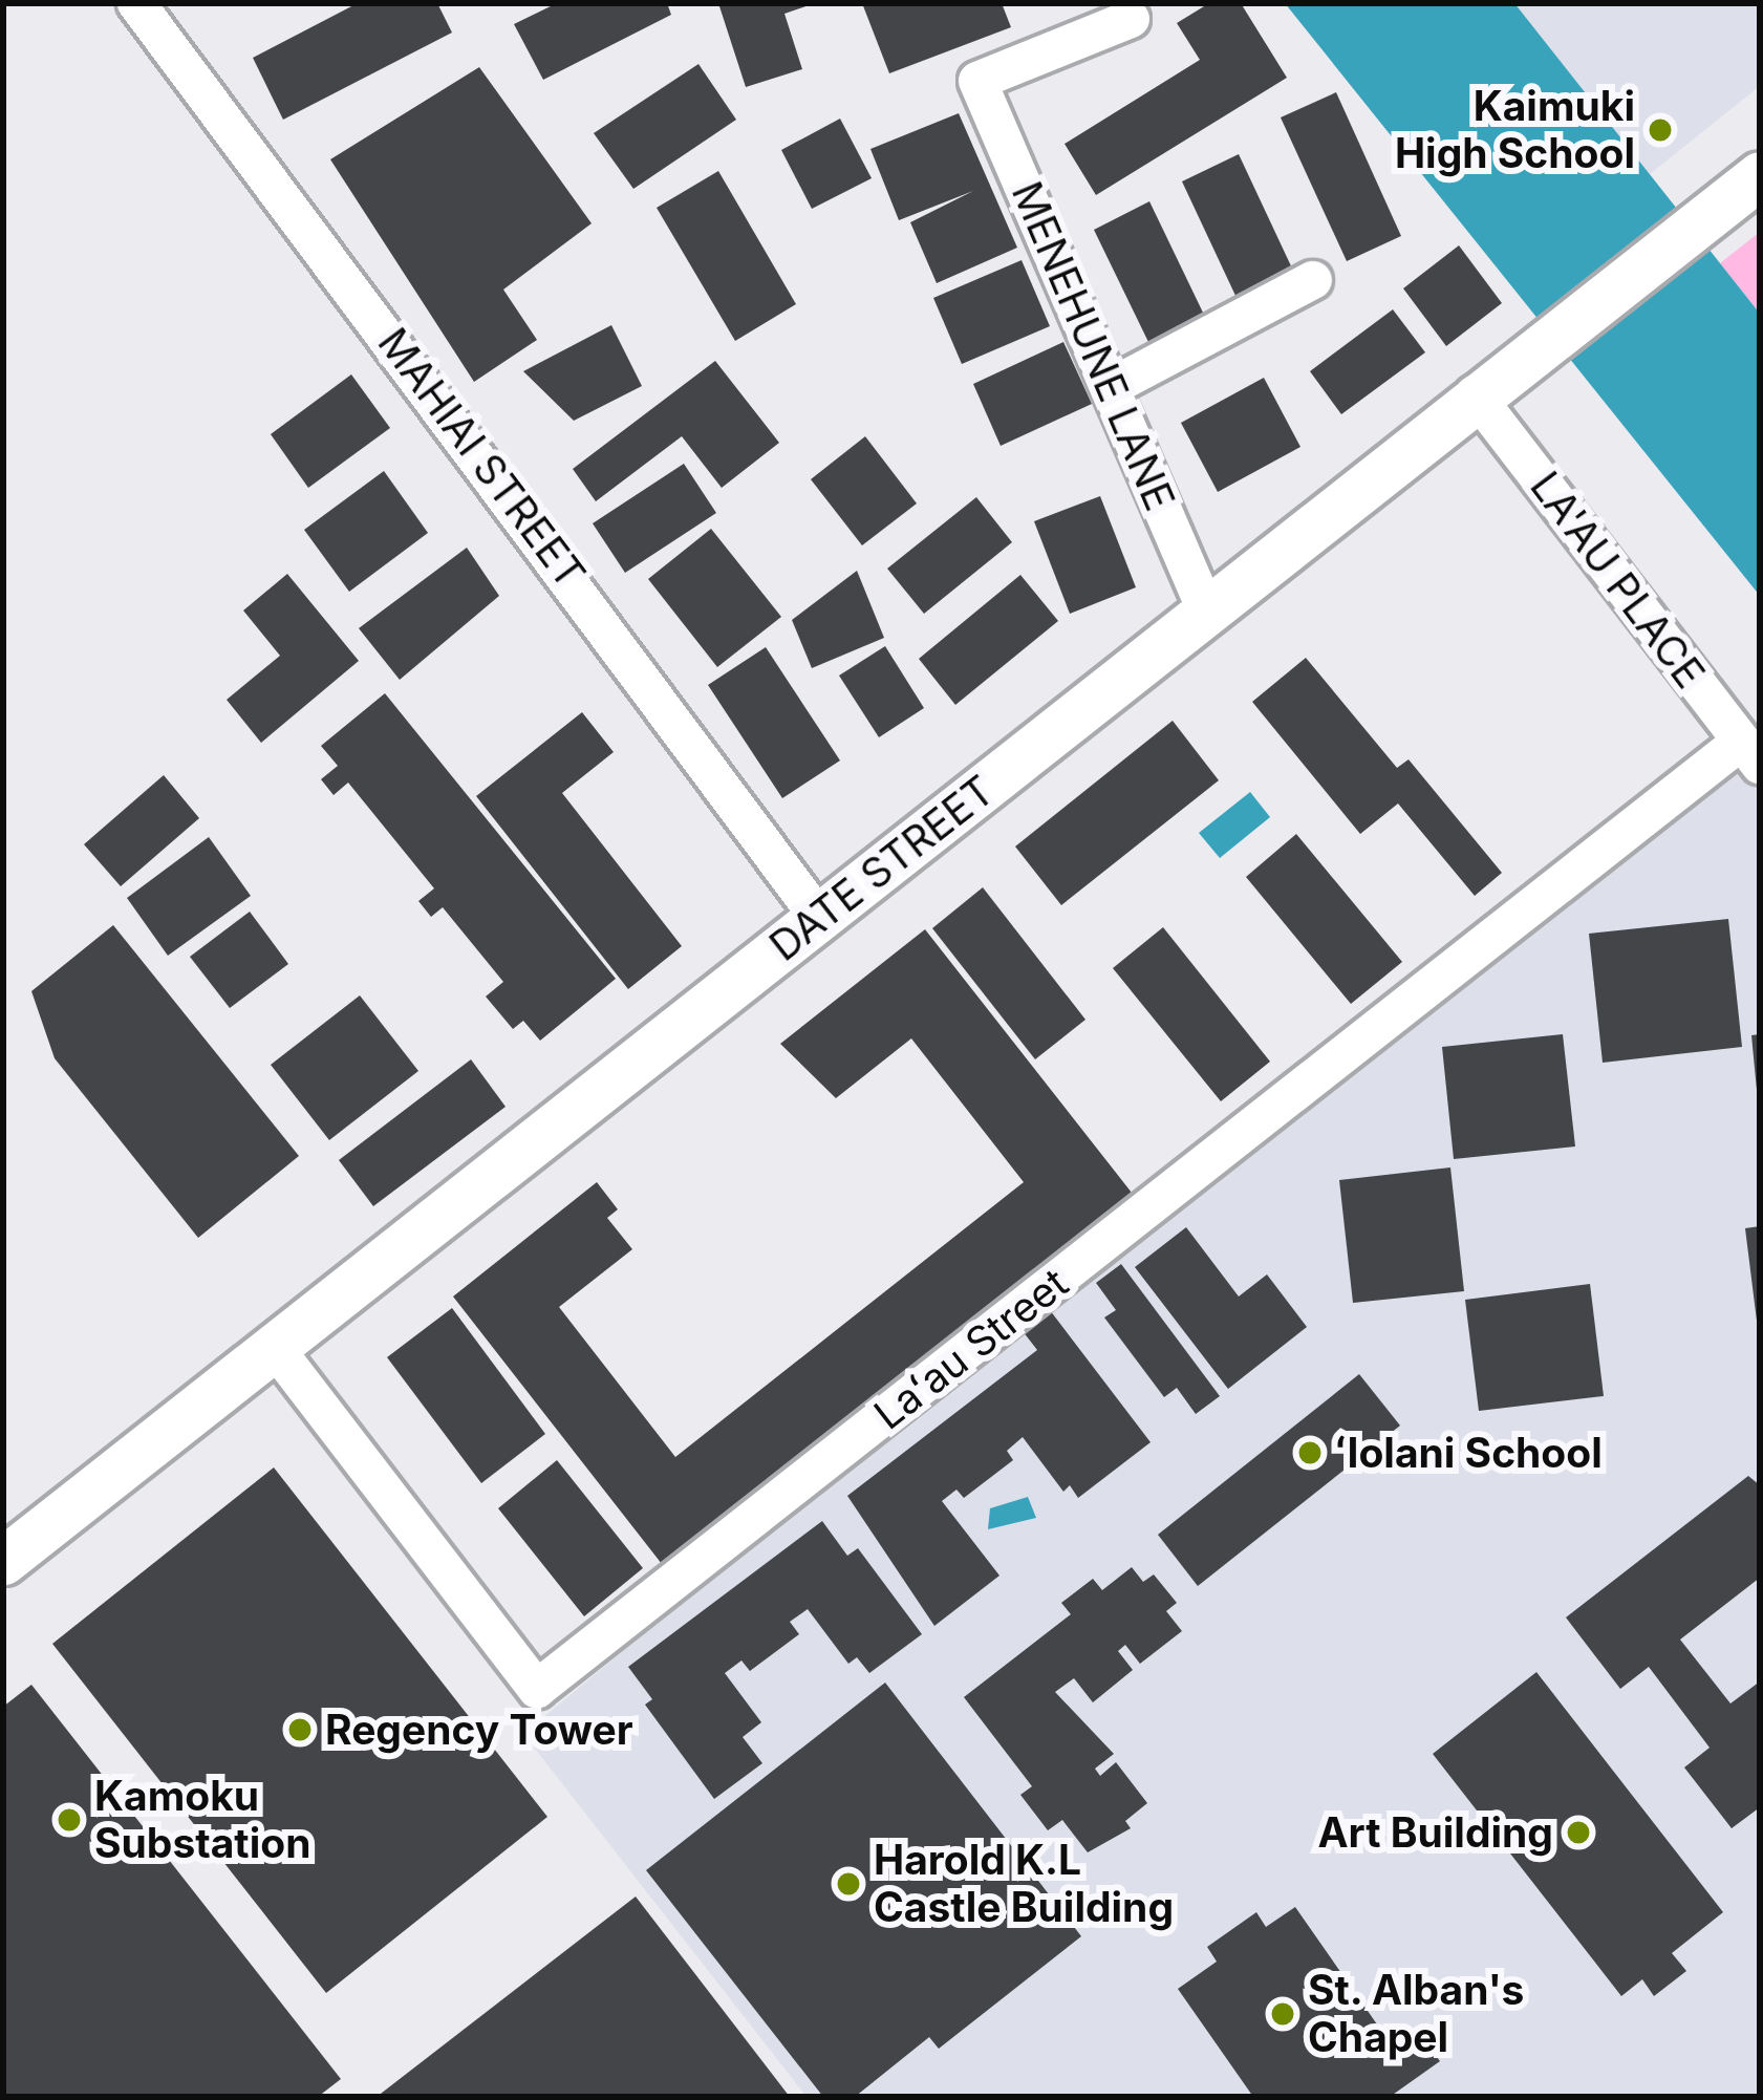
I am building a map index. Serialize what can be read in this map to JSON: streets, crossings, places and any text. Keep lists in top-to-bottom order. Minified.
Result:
{"streets":{"street":["MENEHUNE LANE","MAHIAI STREET","LA'AU PLACE","DATE STREET","Laʻau Street"]},"crossings":[["MENEHUNE LANE","DATE STREET"],["MAHIAI STREET","DATE STREET"],["LA'AU PLACE","DATE STREET"],["LA'AU PLACE","Laʻau Street"],["DATE STREET","Laʻau Street"]],"places":["Kaimuki High School","ʻIolani School","Regency Tower","Kamoku Substation","Art Building","Harold K.L Castle Building","St. Alban's Chapel"]}
